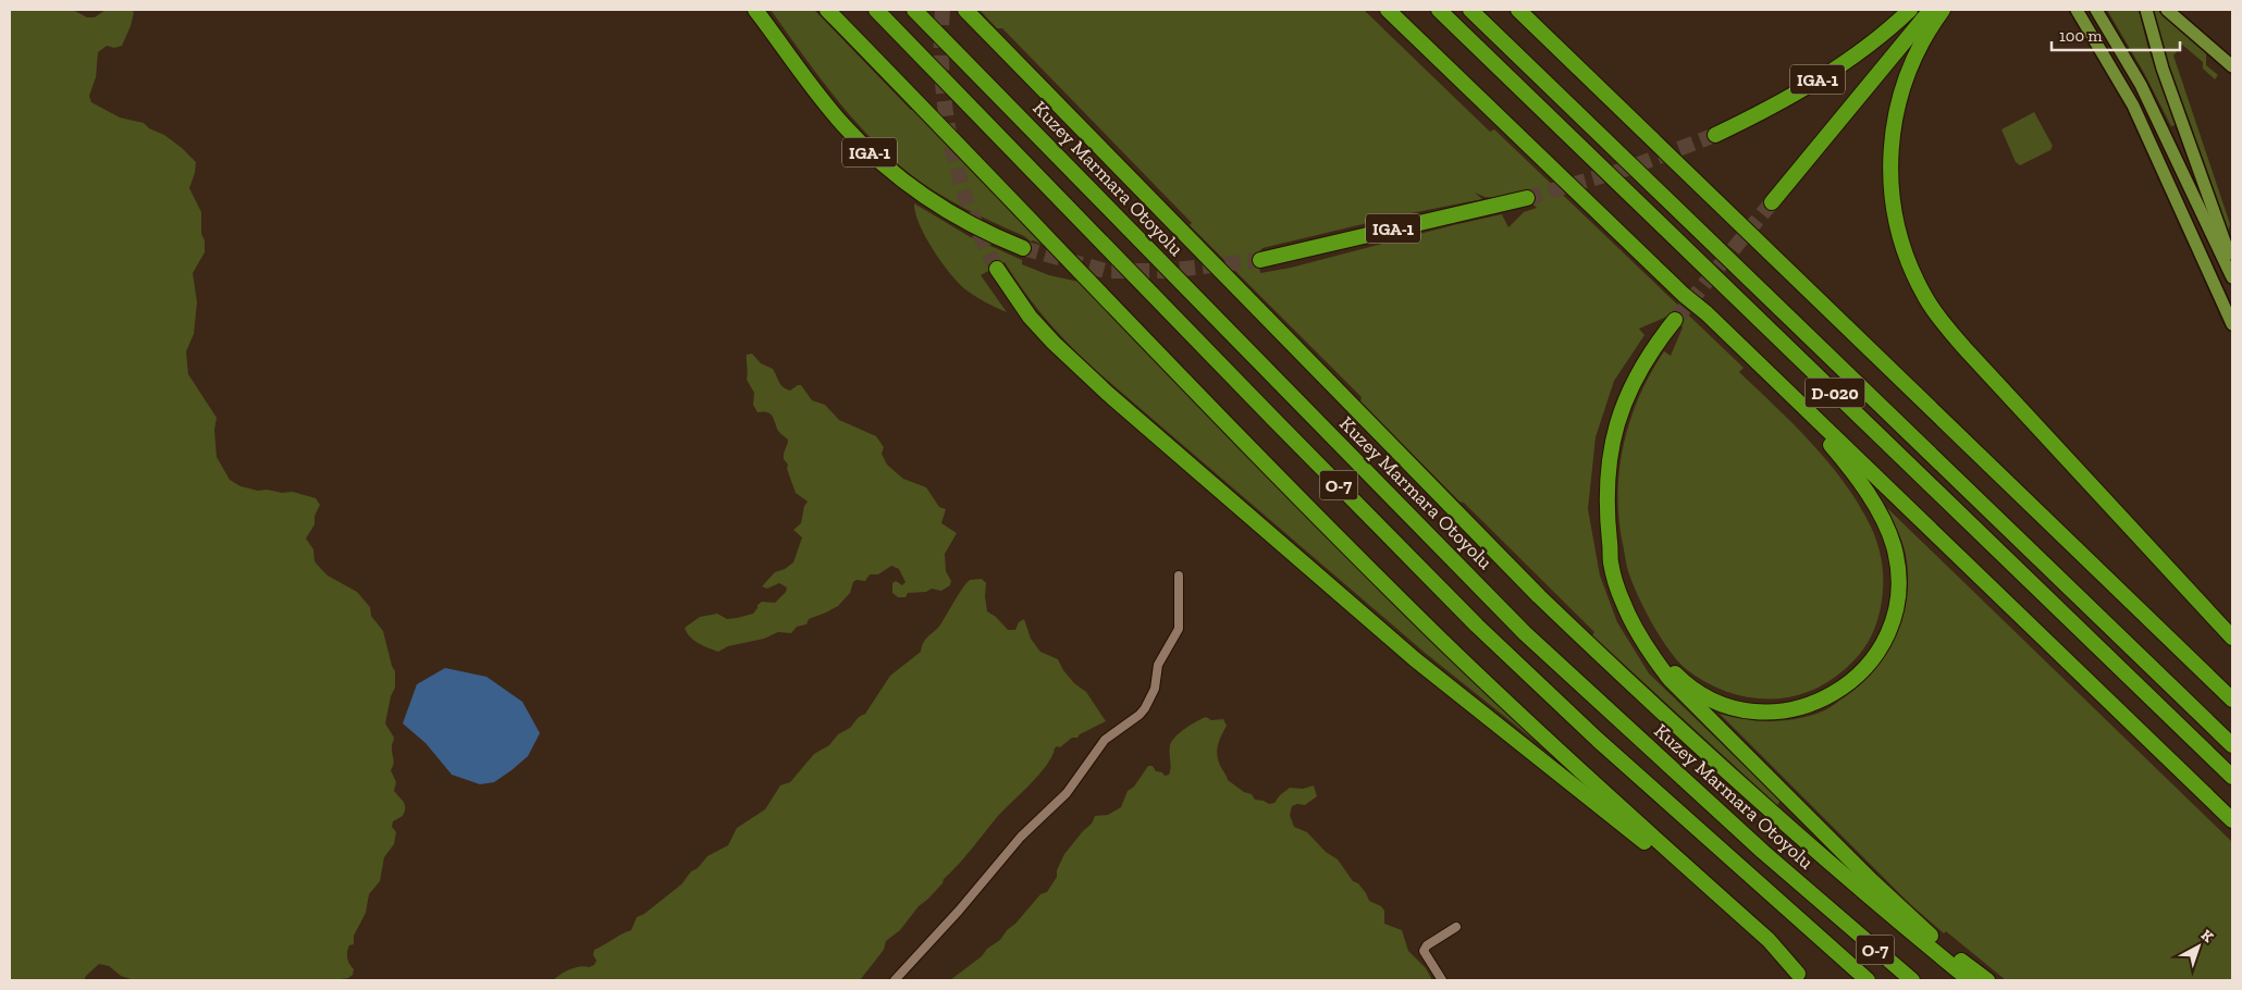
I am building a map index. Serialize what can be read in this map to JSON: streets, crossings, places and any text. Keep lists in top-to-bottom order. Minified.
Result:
{"streets":{"highway":["IGA-1","Kuzey Marmara Otoyolu","D-020","O-7"]},"scale_bar":"100 m","north":"top right"}
